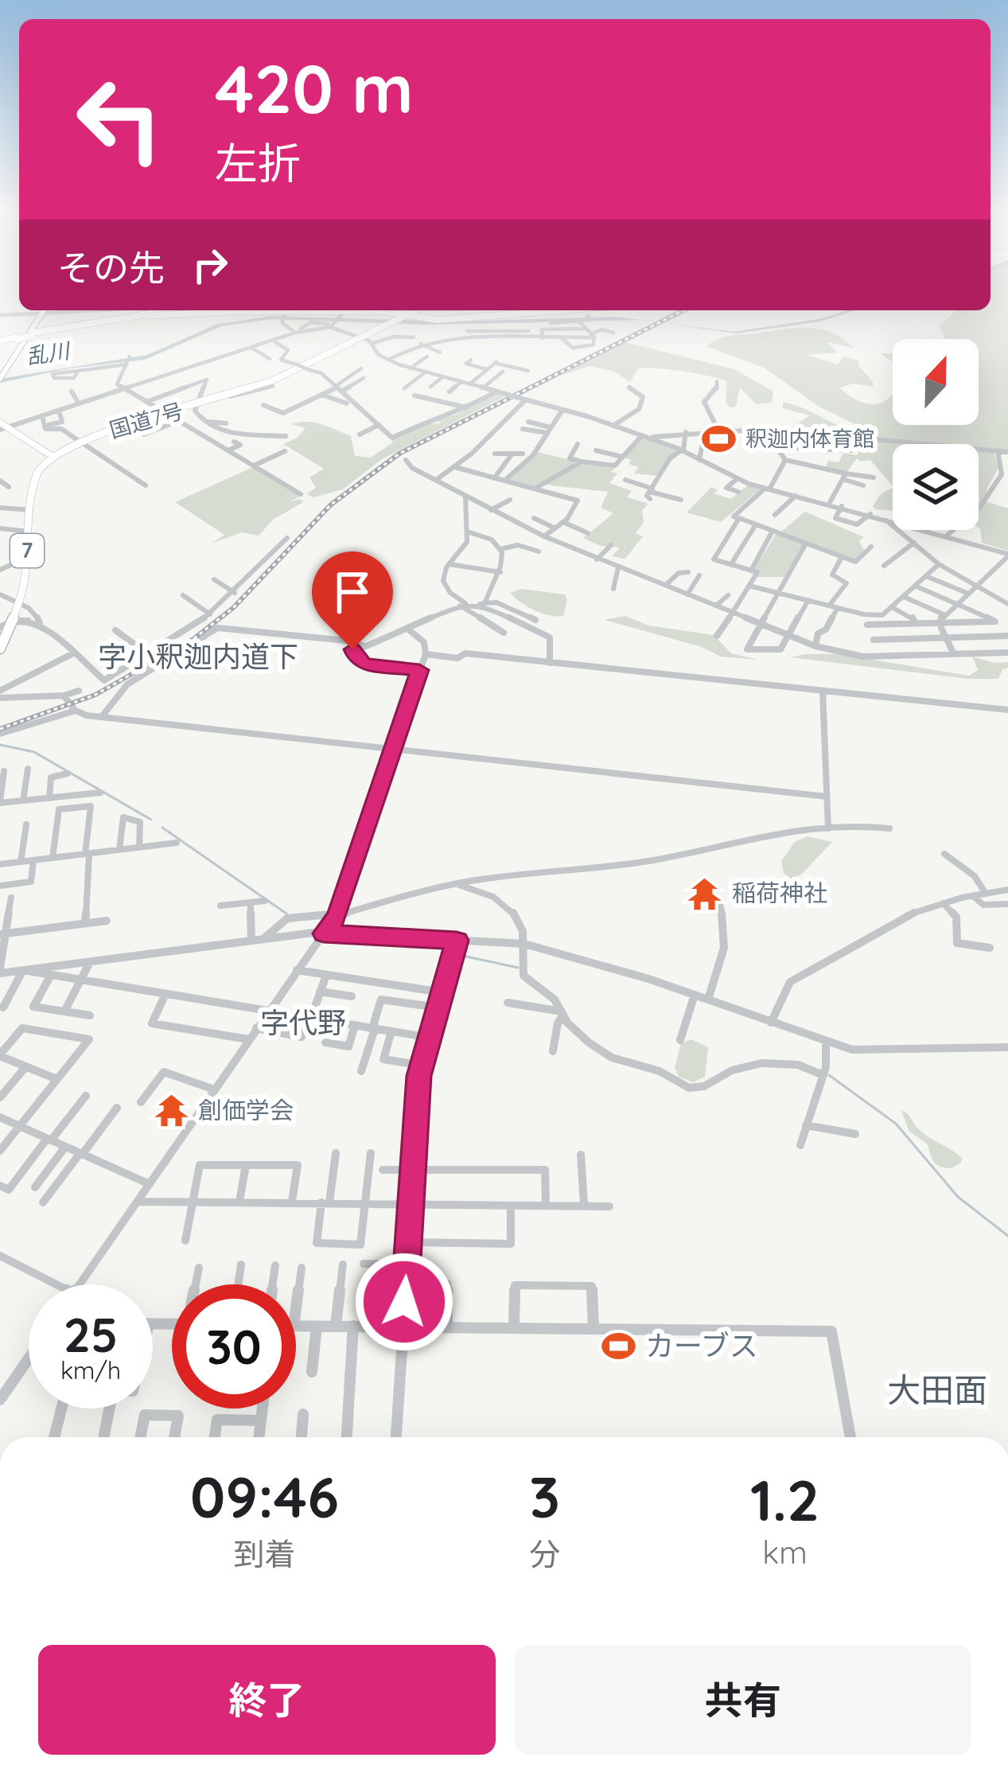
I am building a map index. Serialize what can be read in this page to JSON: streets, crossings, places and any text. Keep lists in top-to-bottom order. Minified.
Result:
{"streets":{"highway":["国道7号","7"]},"crossings":[["国道7号","7"]],"districts":["字小釈迦内道下","字代野","大田面"],"water":["乱川"],"places":{"sports":["釈迦内体育館","カーブス"],"temple":["稲荷神社","創価学会"]},"north":"top","page":{"turn":["420 m","左折"],"then":"その先","speed":"25 km/h","limit":"30","eta":["09:46","到着","3","分","1.2","km"],"buttons":["終了","共有"]}}
